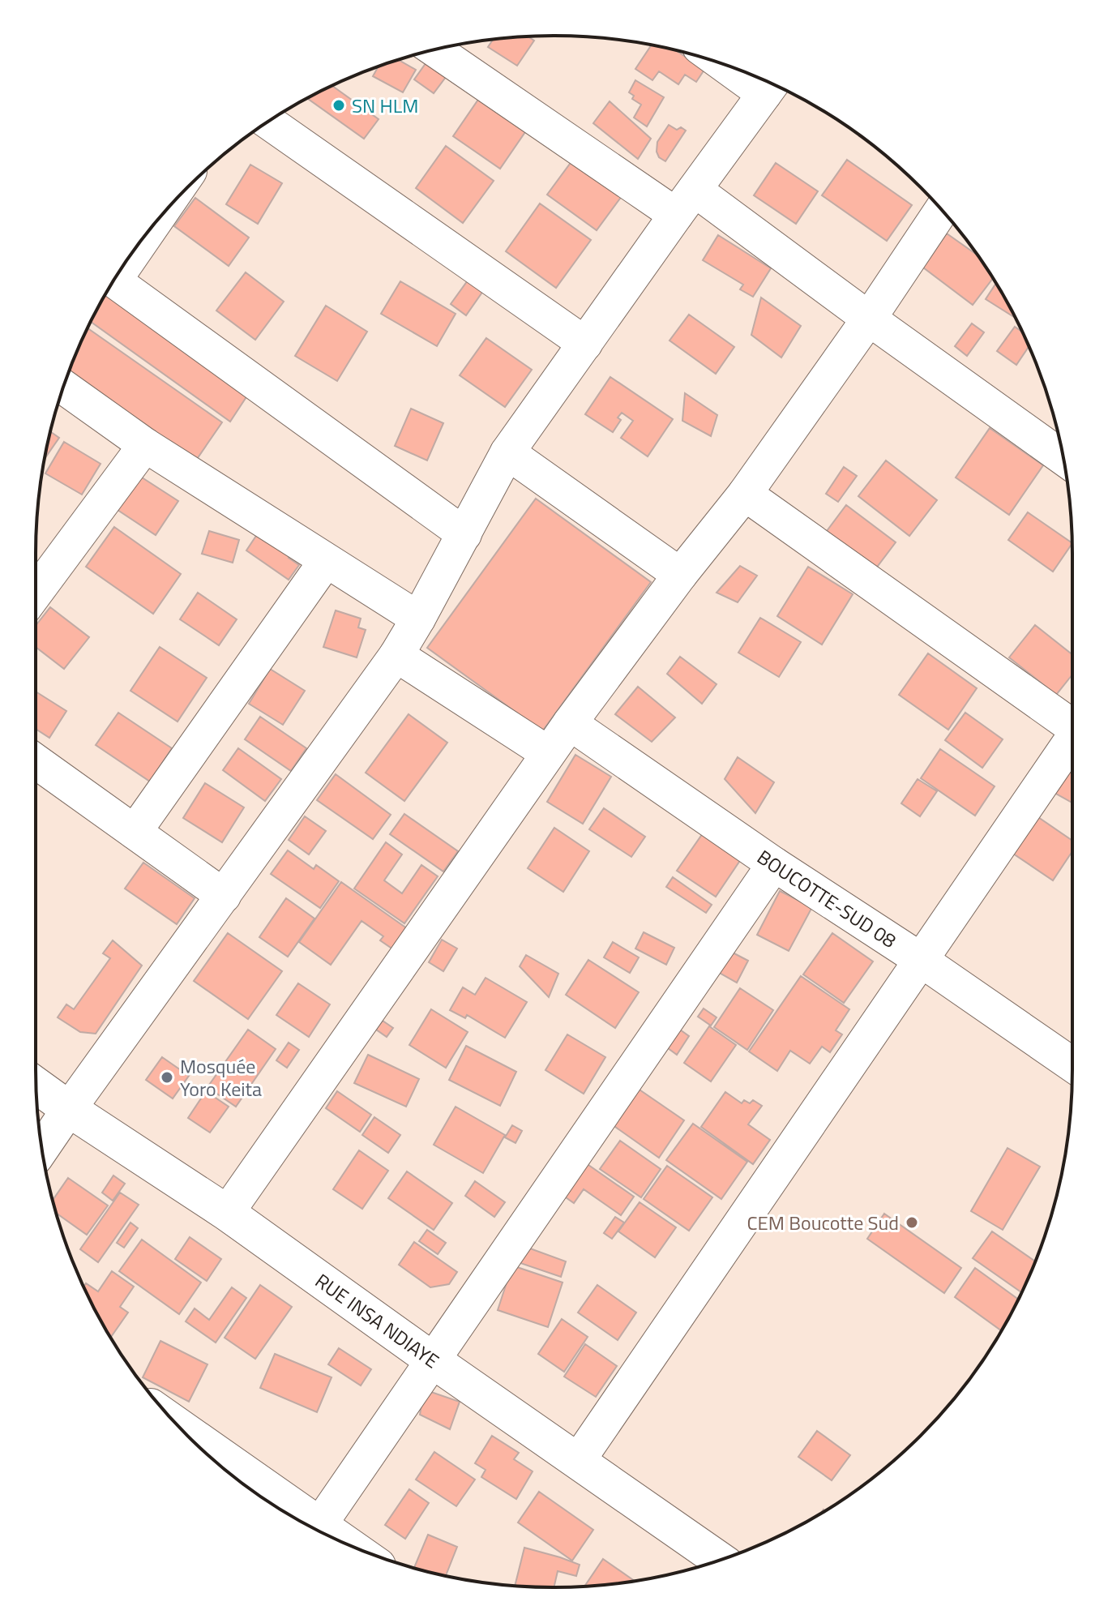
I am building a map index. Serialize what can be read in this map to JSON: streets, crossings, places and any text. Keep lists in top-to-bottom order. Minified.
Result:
{"streets":{"main road":["RUE INSA NDIAYE"],"street":["BOUCOTTE-SUD 08"]},"places":["SN HLM","Mosquée Yoro Keita","CEM Boucotte Sud"]}
